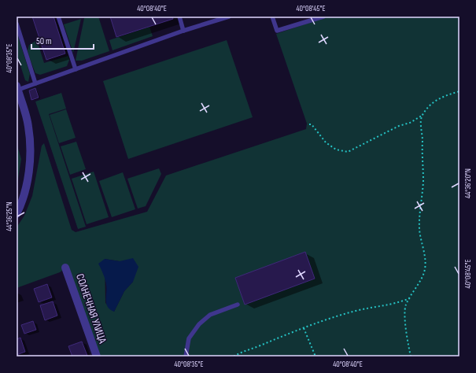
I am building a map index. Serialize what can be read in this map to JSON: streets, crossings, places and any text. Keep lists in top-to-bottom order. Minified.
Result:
{"streets":{"street":["СОЛНЕЧНАЯ УЛИЦА"]},"scale_bar":"50 m","coordinates":["40°08'40\"E","40°08'45\"E","40°08'35\"E","44°36'20\"N","44°36'25\"N"]}
